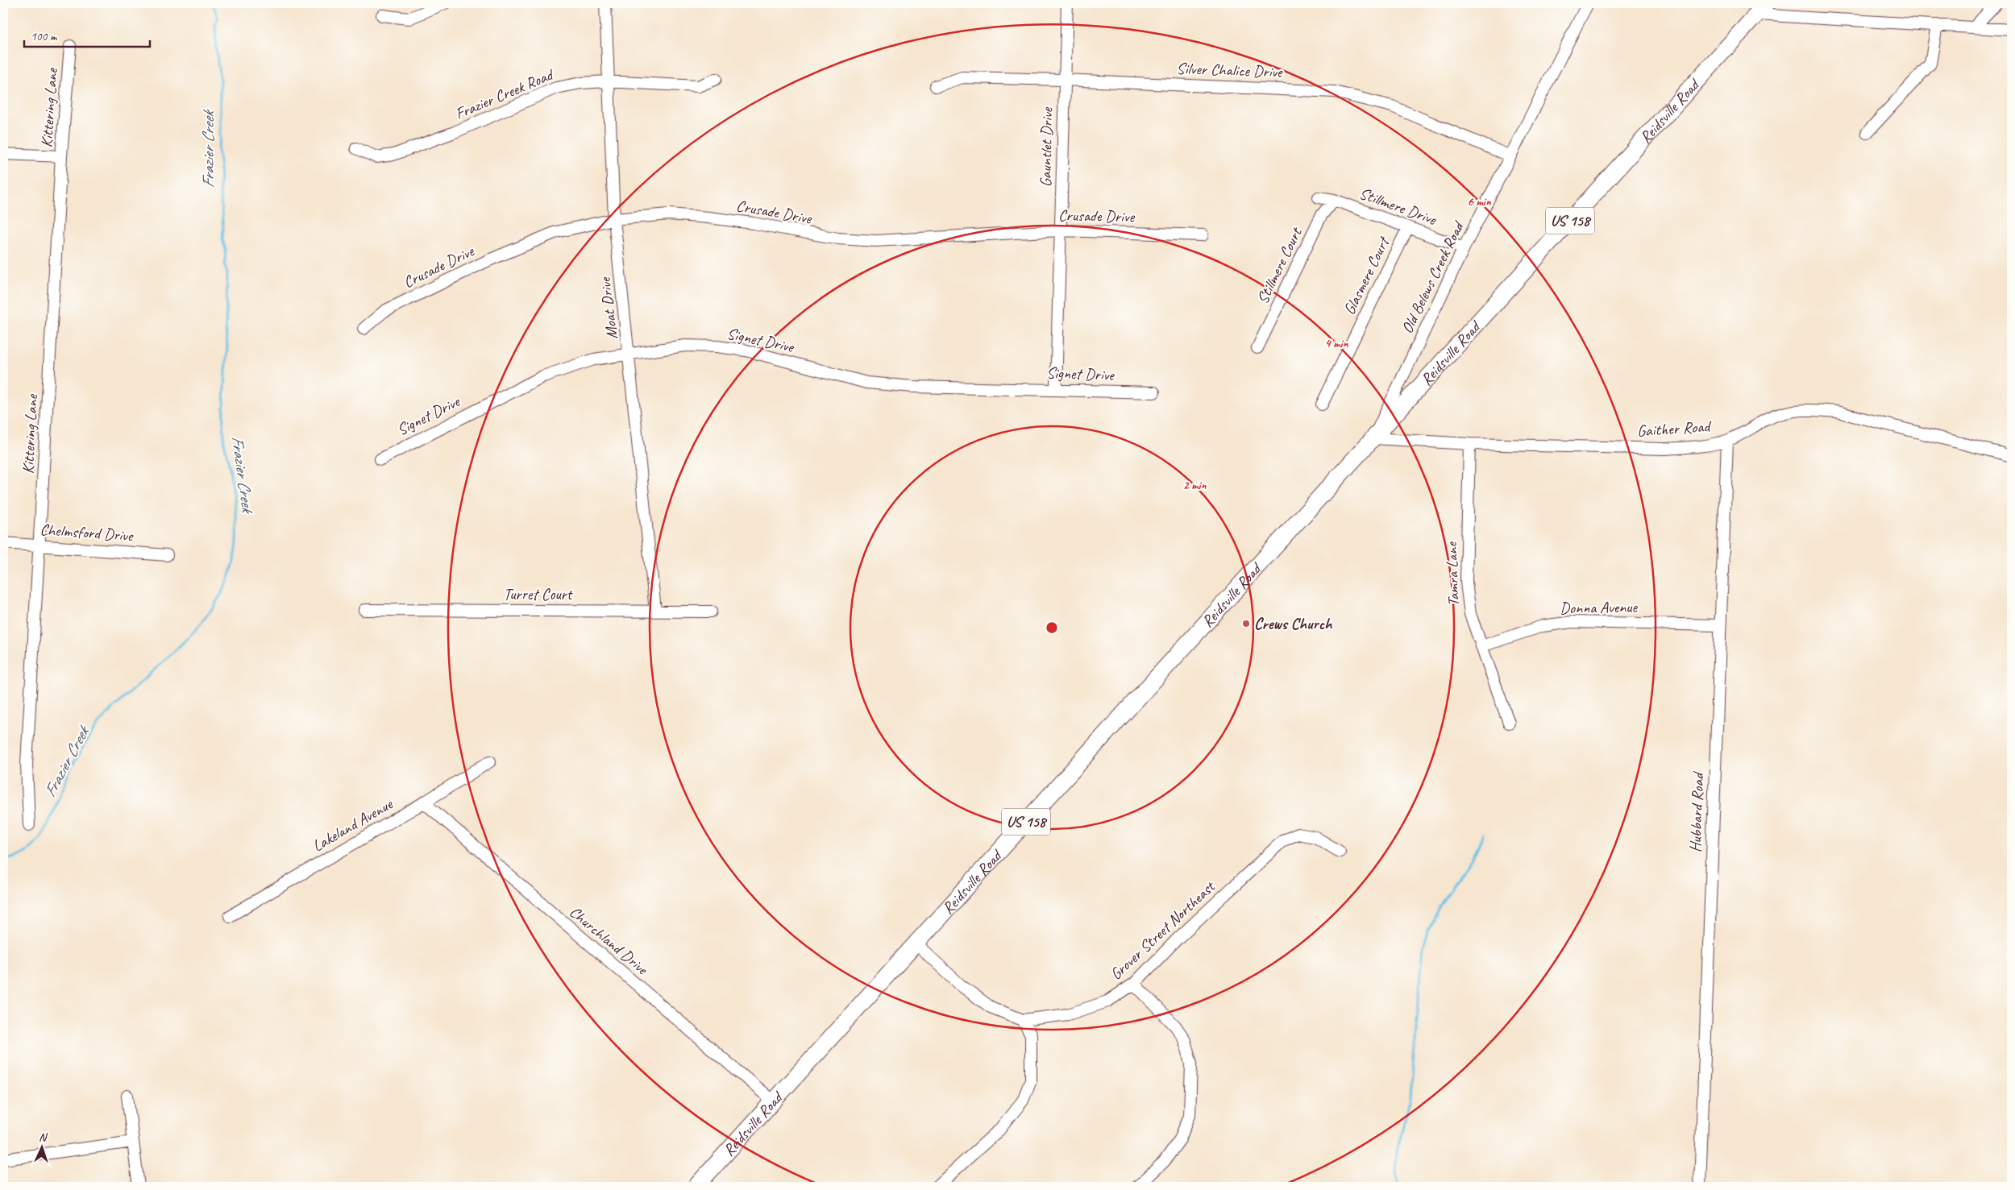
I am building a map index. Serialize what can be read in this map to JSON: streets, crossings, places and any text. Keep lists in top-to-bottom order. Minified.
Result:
{"streets":{"highway":["Reidsville Road","US 158"],"street":["Silver Chalice Drive","Frazier Creek Road","Kittering Lane","Gauntlet Drive","Stillmere Drive","Crusade Drive","Stillmere Court","Glasmere Court","Old Belews Creek Road","Moat Drive","Signet Drive","Gaither Road","Chelmsford Drive","Tamra Lane","Turret Court","Donna Avenue","Hubbard Road","Lakeland Avenue","Grover Street Northeast","Churchland Drive"]},"crossings":[["Silver Chalice Drive","Gauntlet Drive"],["Silver Chalice Drive","Old Belews Creek Road"],["Frazier Creek Road","Moat Drive"],["Kittering Lane","Chelmsford Drive"],["Reidsville Road","Old Belews Creek Road"],["Reidsville Road","Gaither Road"],["Reidsville Road","Grover Street Northeast"],["Reidsville Road","Churchland Drive"],["Gauntlet Drive","Crusade Drive"],["Gauntlet Drive","Signet Drive"],["Stillmere Drive","Stillmere Court"],["Stillmere Drive","Glasmere Court"],["Stillmere Drive","Old Belews Creek Road"],["Crusade Drive","Moat Drive"],["Old Belews Creek Road","Gaither Road"],["Moat Drive","Signet Drive"],["Moat Drive","Turret Court"],["Gaither Road","Tamra Lane"],["Gaither Road","Hubbard Road"],["Tamra Lane","Donna Avenue"],["Donna Avenue","Hubbard Road"],["Lakeland Avenue","Churchland Drive"]],"water":["Frazier Creek"],"places":["Crews Church"],"scale_bar":"100 m","north":"top","rings":["6 min","4 min","2 min"]}
